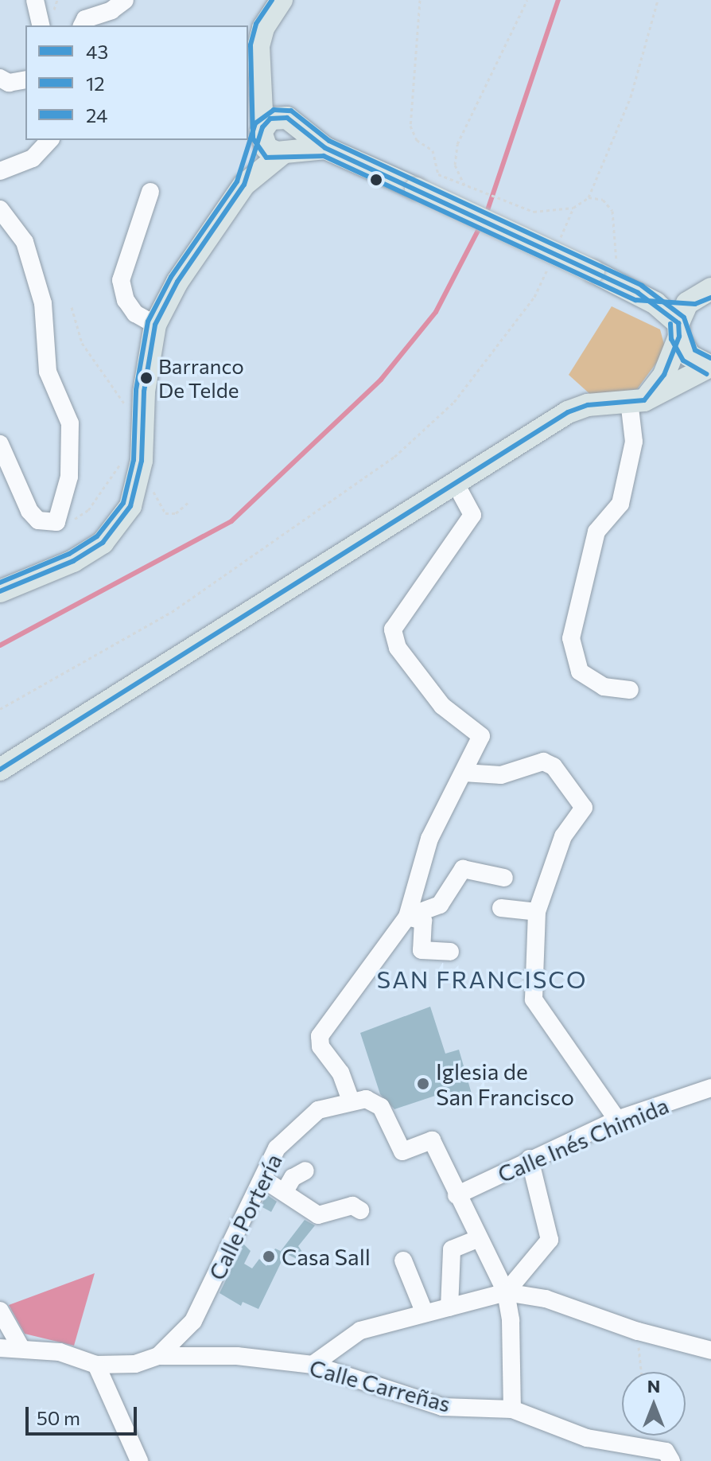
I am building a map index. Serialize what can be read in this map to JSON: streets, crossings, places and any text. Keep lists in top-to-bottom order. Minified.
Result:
{"streets":{"street":["Calle Inés Chimida","Calle Portería","Calle Carreñas"]},"crossings":[["Calle Portería","Calle Carreñas"]],"districts":["SAN FRANCISCO"],"places":["Barranco De Telde","Iglesia de San Francisco","Casa Sall"],"lines":["transit line 12","transit line 24","transit line 43"],"legend":["43","12","24"],"scale_bar":"50 m","north":"top"}
